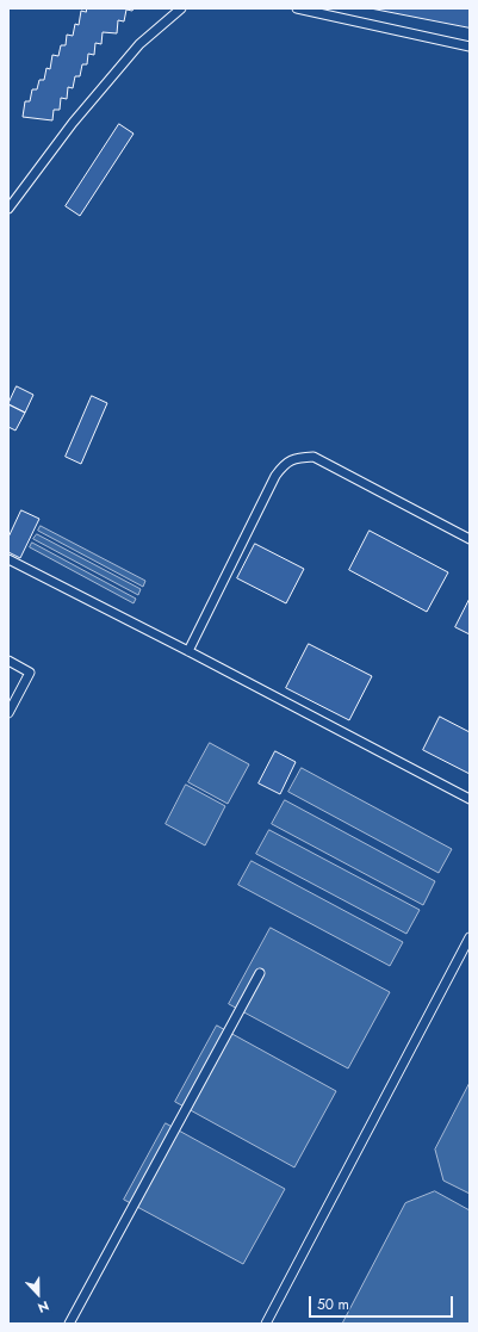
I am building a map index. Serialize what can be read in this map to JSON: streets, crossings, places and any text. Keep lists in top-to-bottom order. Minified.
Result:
{"scale_bar":"50 m","north":"bottom"}
